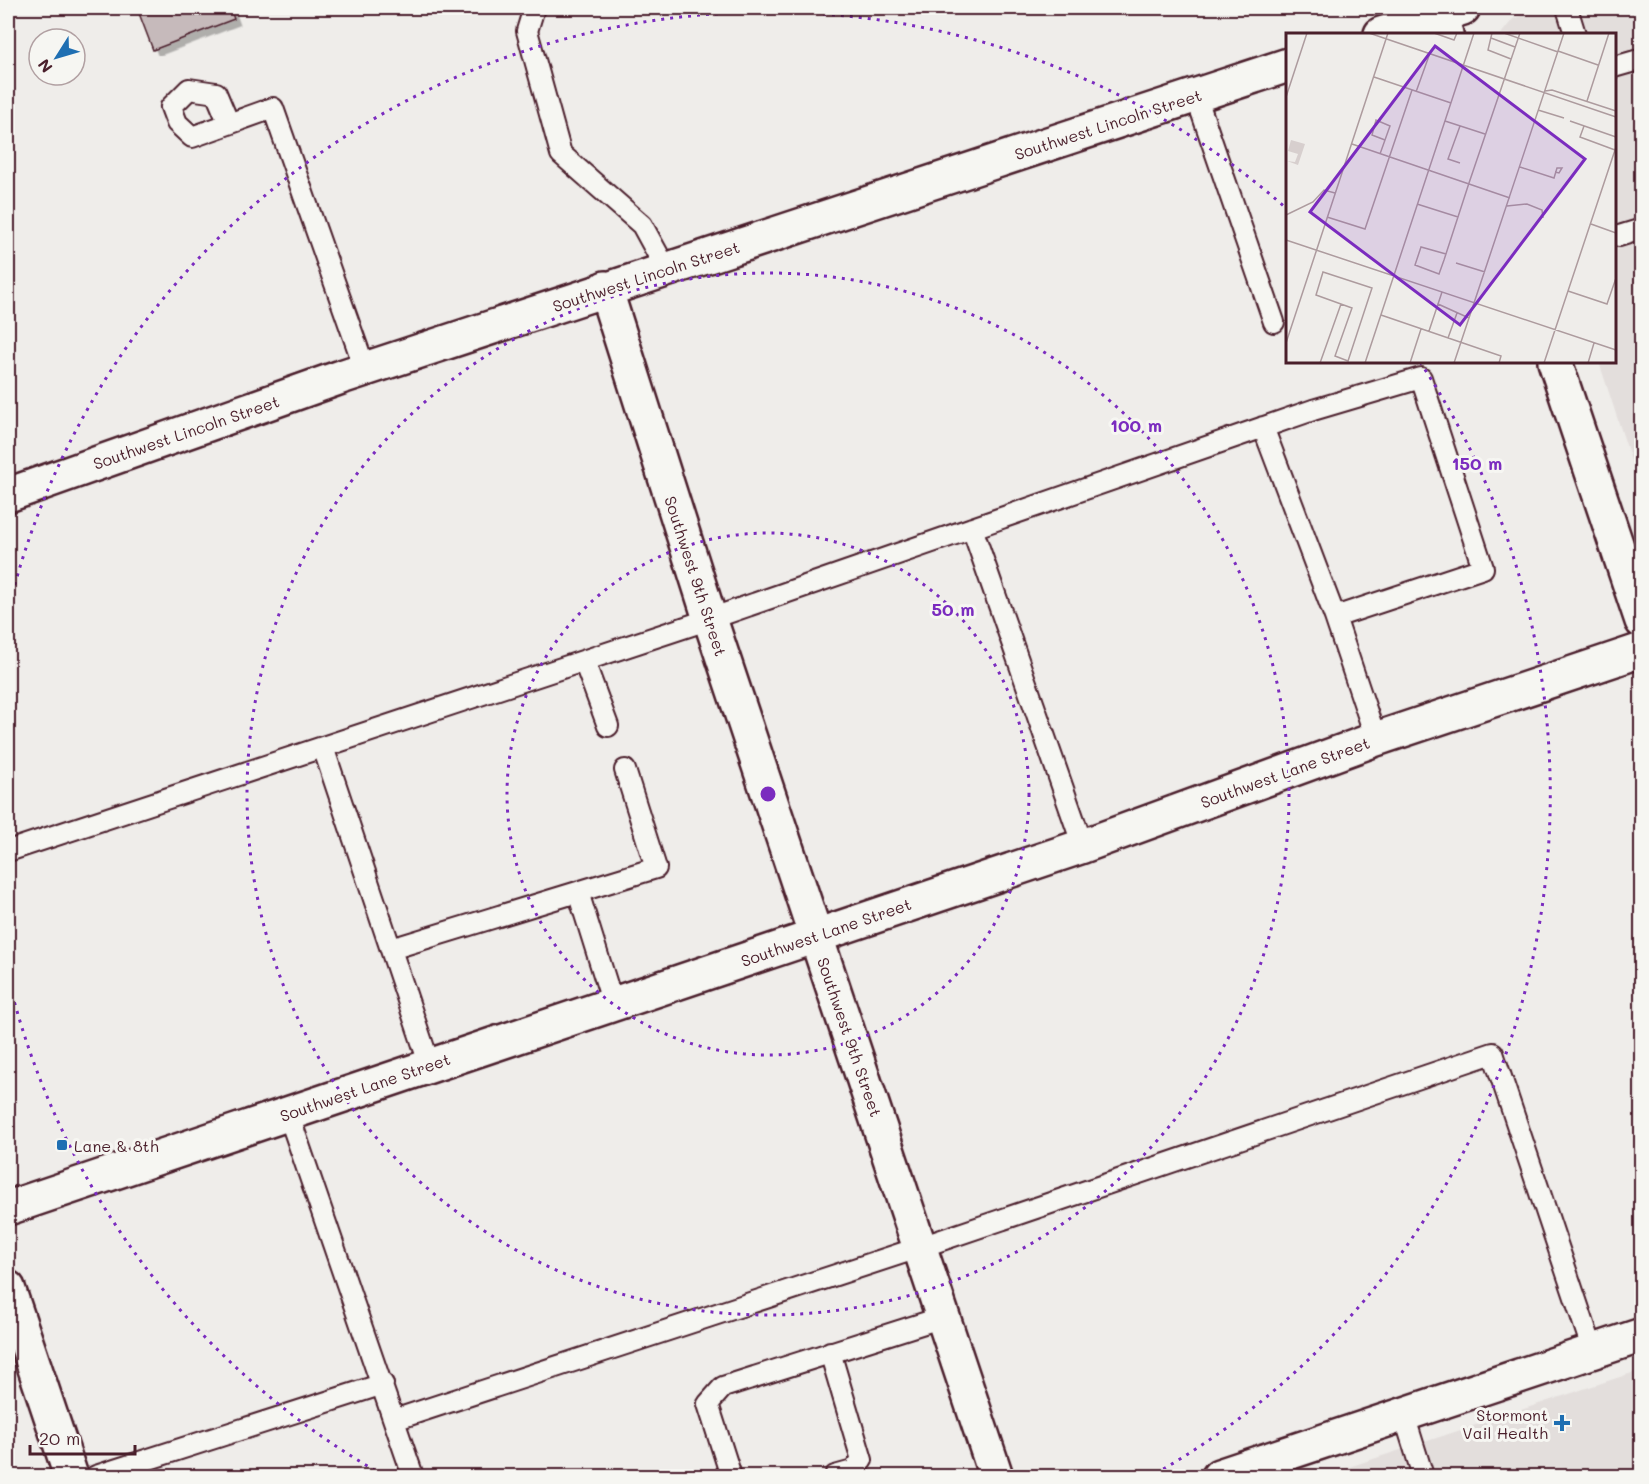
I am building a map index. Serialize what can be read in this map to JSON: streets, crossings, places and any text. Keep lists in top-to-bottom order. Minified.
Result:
{"streets":{"street":["Southwest Lincoln Street","Southwest 9th Street","Southwest Lane Street"]},"crossings":[["Southwest Lincoln Street","Southwest 9th Street"],["Southwest 9th Street","Southwest Lane Street"]],"places":{"transit":["Lane & 8th"],"health":["Stormont Vail Health"]},"scale_bar":"20 m","north":"bottom left","rings":["100 m","150 m","50 m"]}
